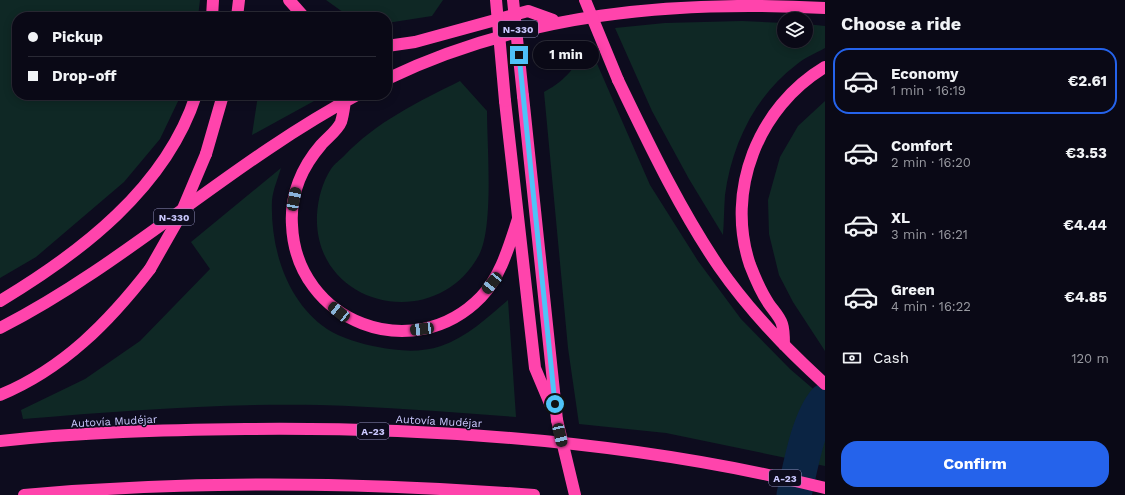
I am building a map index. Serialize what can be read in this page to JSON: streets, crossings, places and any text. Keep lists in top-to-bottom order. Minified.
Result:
{"streets":{"highway":["N-330","Autovía Mudéjar","A-23"]},"page":{"heading":"Choose a ride","banner":["Pickup","Drop-off"],"bubble":"1 min","list":[{"name":"Economy","note":"1 min · 16:19","value":"€2.61"},{"name":"Comfort","note":"2 min · 16:20","value":"€3.53"},{"name":"XL","note":"3 min · 16:21","value":"€4.44"},{"name":"Green","note":"4 min · 16:22","value":"€4.85"}],"pay":["Cash","120 m"],"buttons":"Confirm"}}
